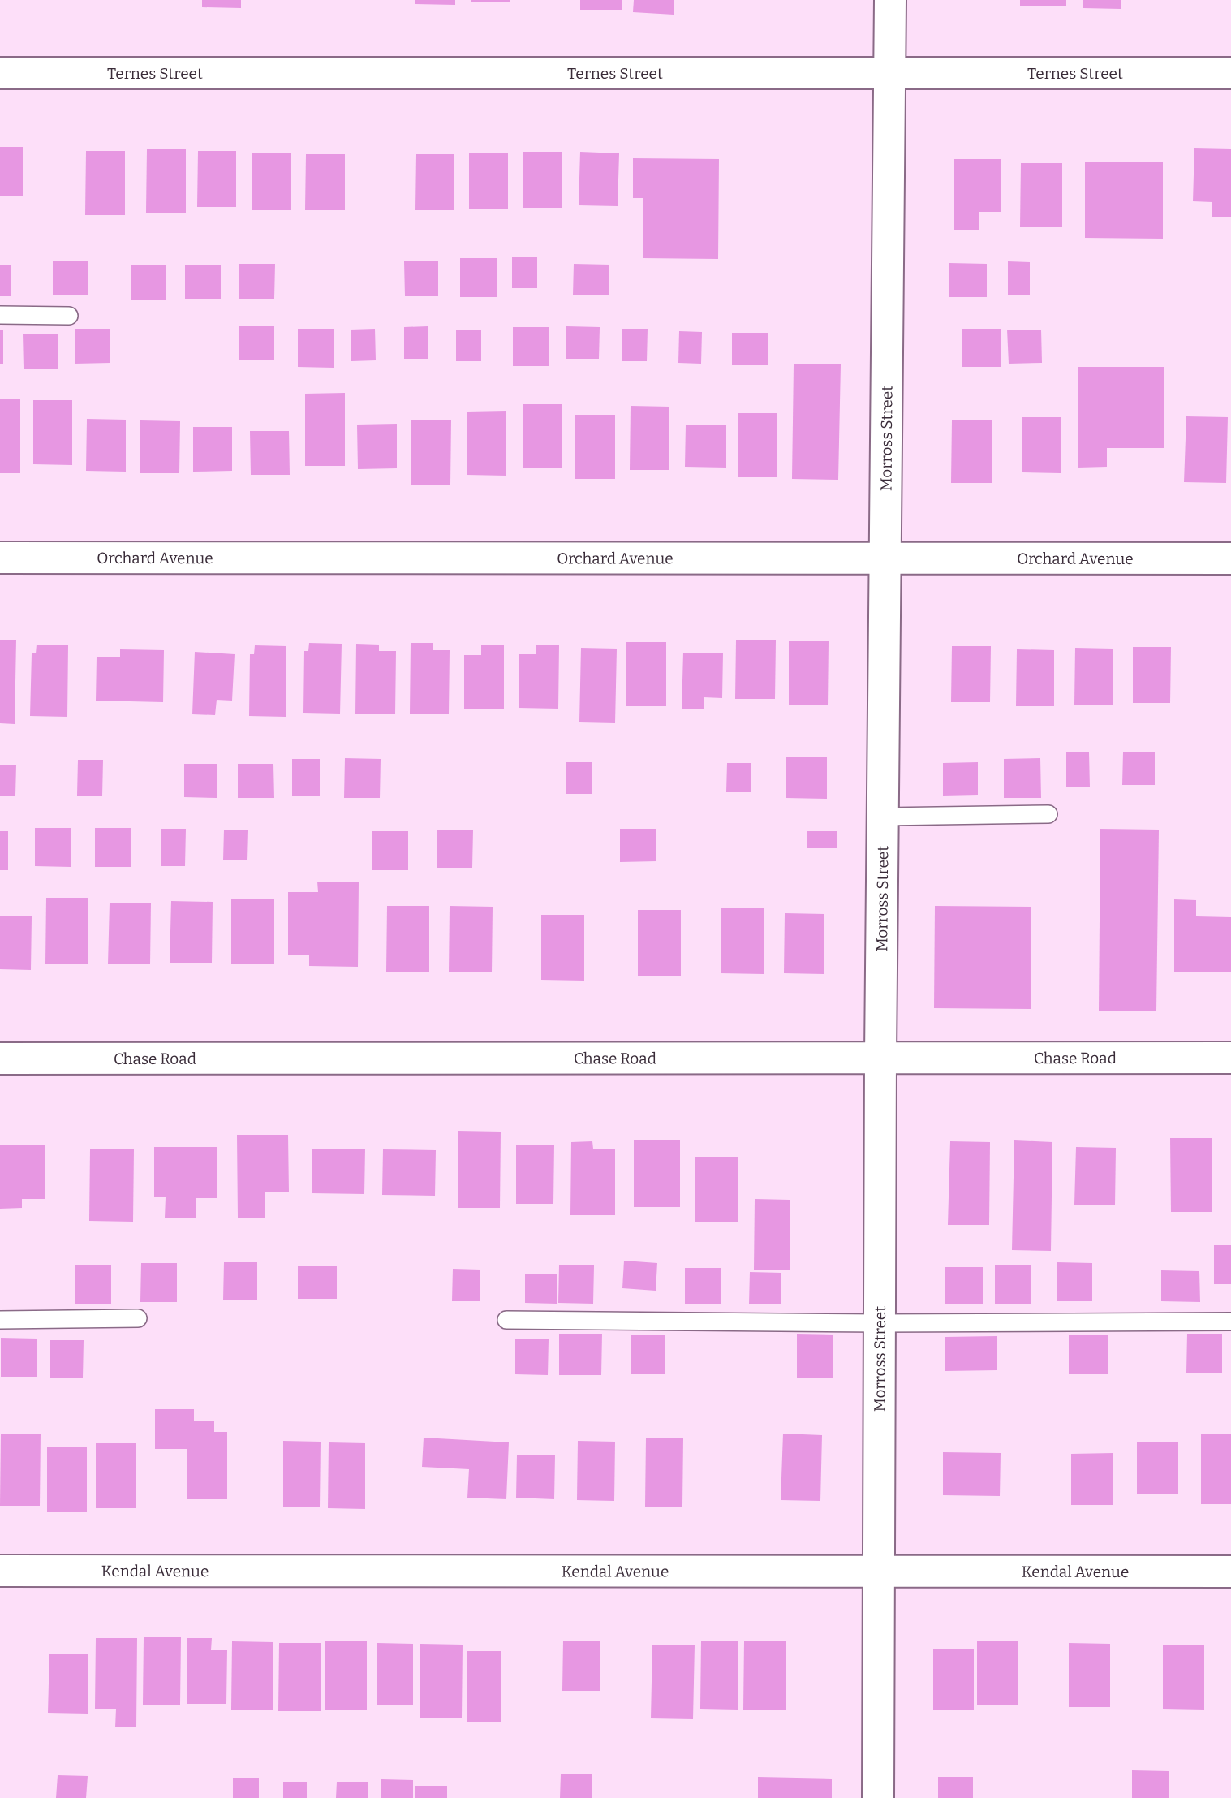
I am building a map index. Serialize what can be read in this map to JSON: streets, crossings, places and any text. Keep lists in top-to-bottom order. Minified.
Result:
{"streets":{"street":["Ternes Street","Morross Street","Orchard Avenue","Chase Road","Kendal Avenue"]},"crossings":[["Ternes Street","Morross Street"],["Morross Street","Orchard Avenue"],["Morross Street","Chase Road"],["Morross Street","Kendal Avenue"]]}
